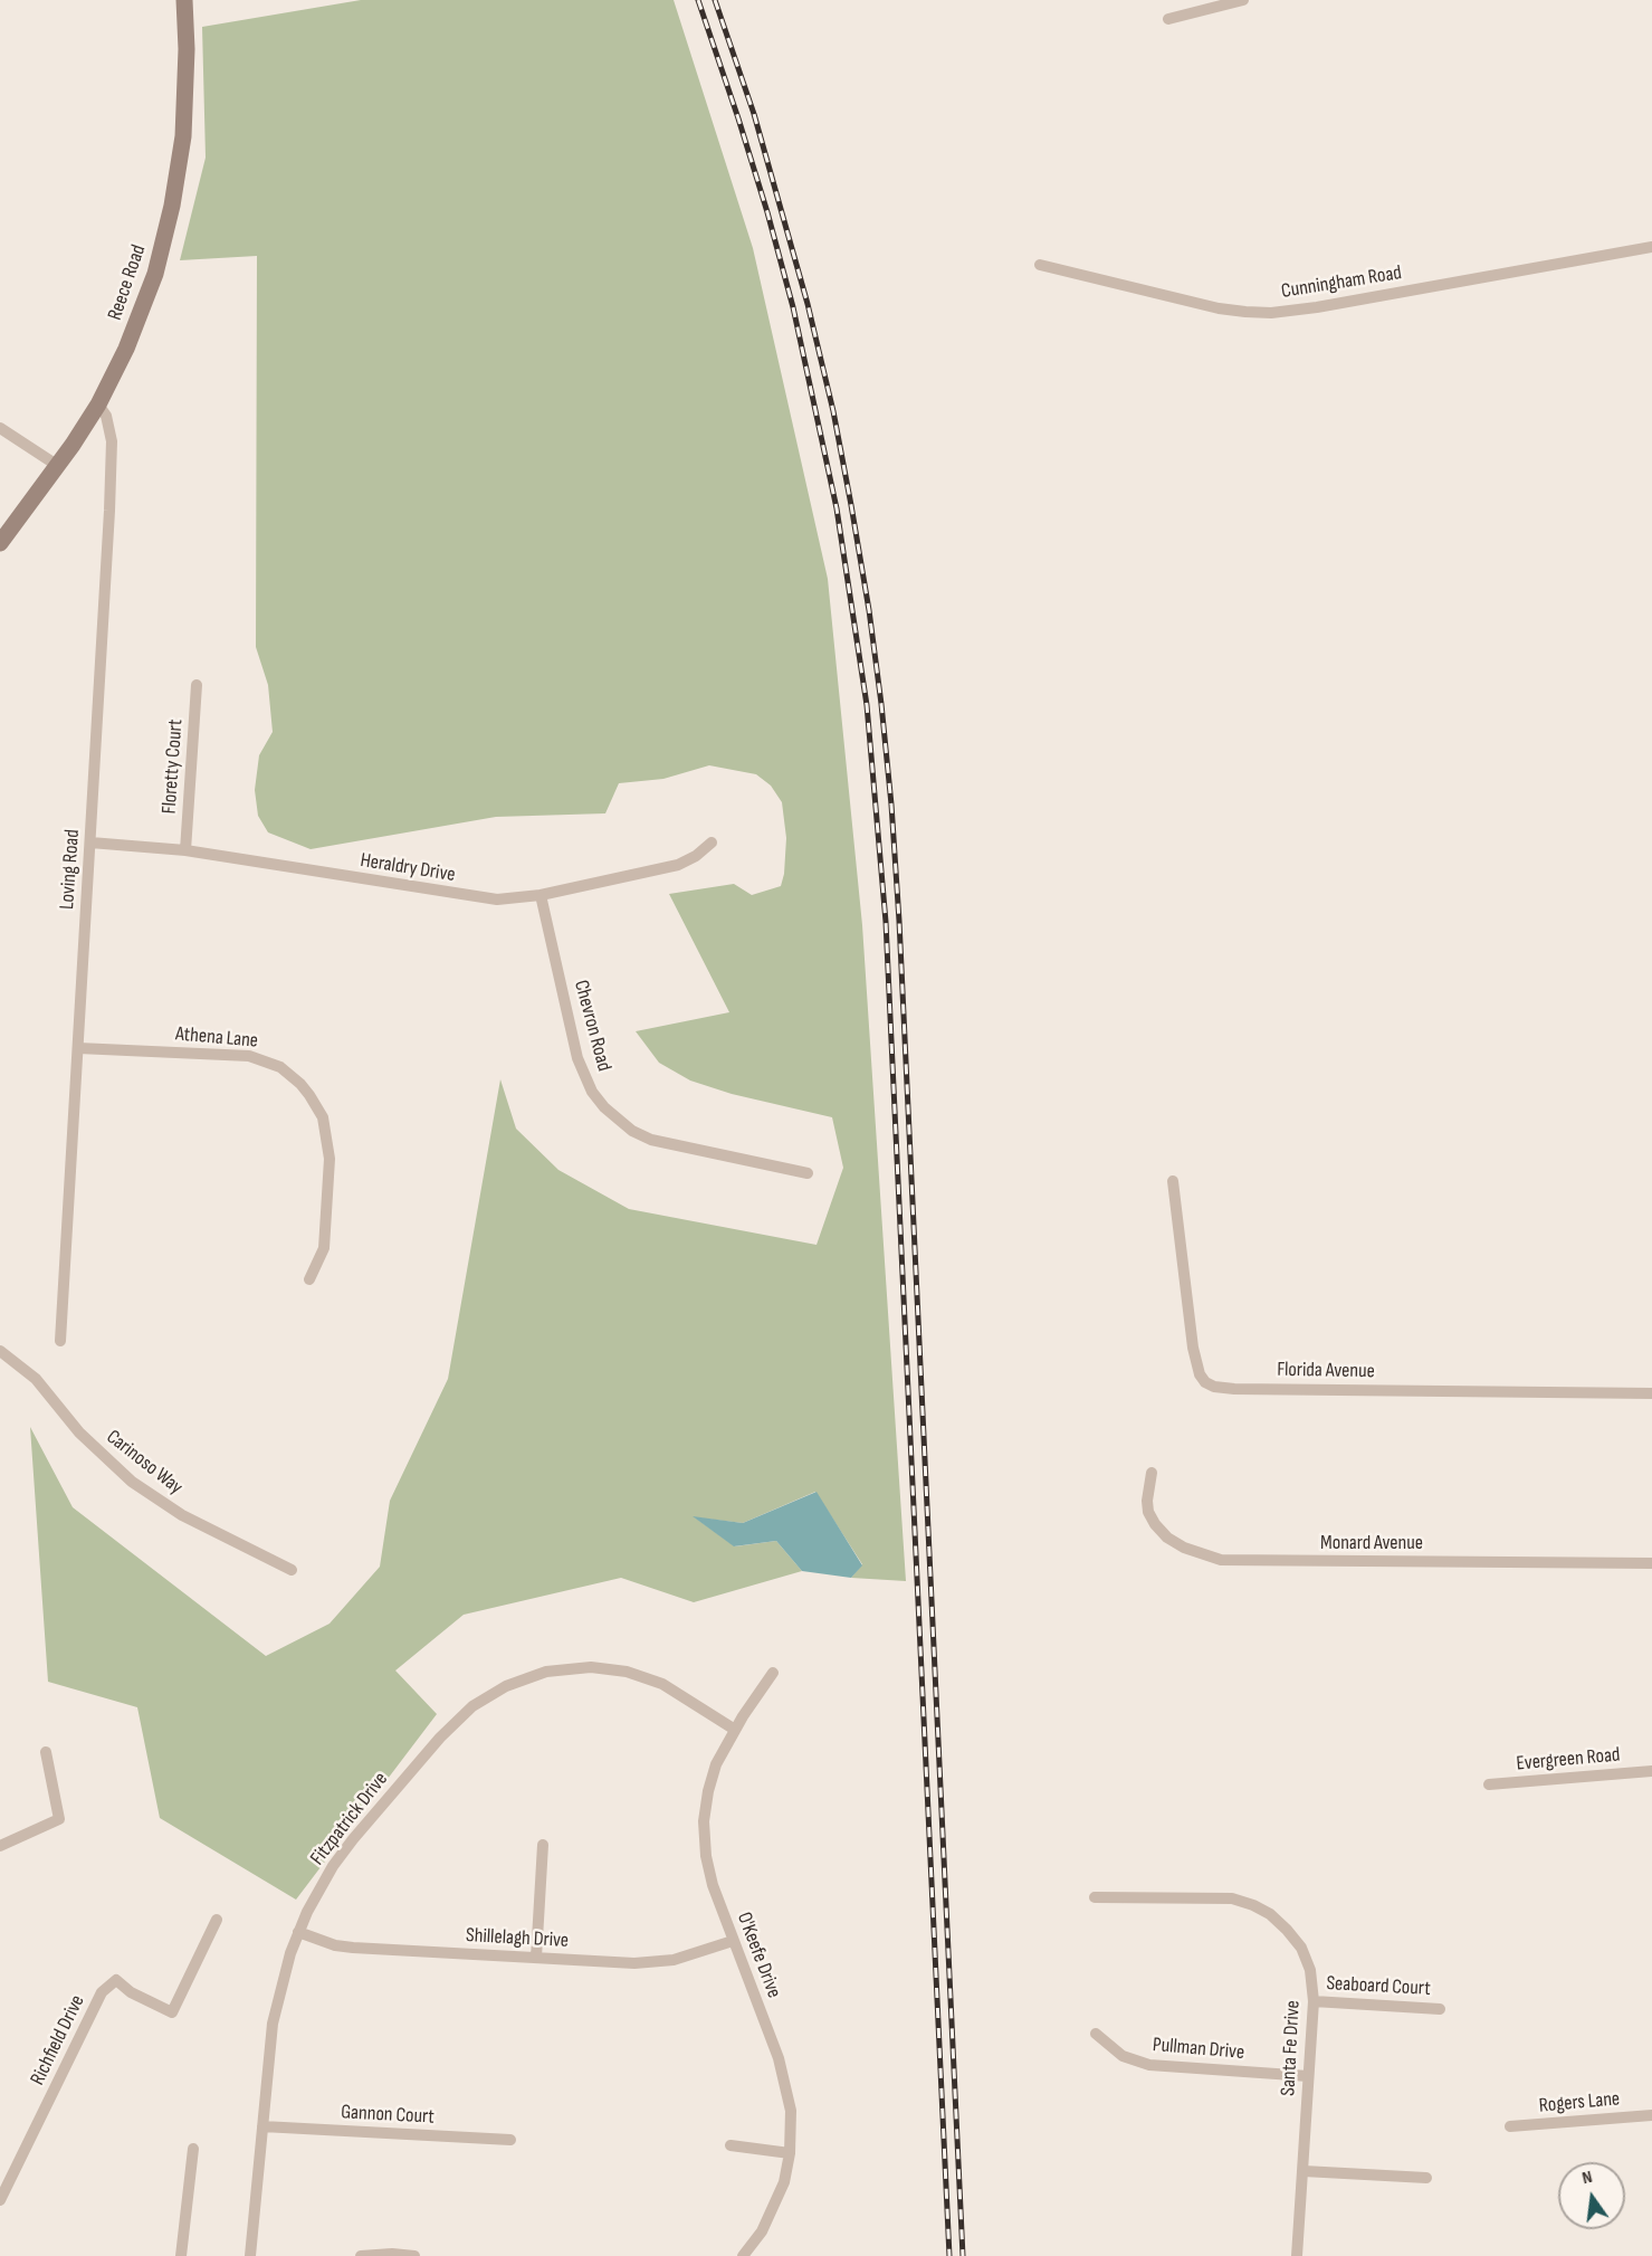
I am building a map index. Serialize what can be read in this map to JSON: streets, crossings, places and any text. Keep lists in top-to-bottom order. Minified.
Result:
{"streets":{"main road":["Reece Road"],"street":["Cunningham Road","Floretty Court","Heraldry Drive","Loving Road","Chevron Road","Athena Lane","Florida Avenue","Carinoso Way","Monard Avenue","Evergreen Road","Fitzpatrick Drive","Shillelagh Drive","O'Keefe Drive","Seaboard Court","Richfield Drive","Santa Fe Drive","Pullman Drive","Rogers Lane","Gannon Court"]},"crossings":[["Reece Road","Loving Road"],["Floretty Court","Heraldry Drive"],["Heraldry Drive","Loving Road"],["Heraldry Drive","Chevron Road"],["Loving Road","Athena Lane"],["Fitzpatrick Drive","Shillelagh Drive"],["Fitzpatrick Drive","O'Keefe Drive"],["Fitzpatrick Drive","Gannon Court"],["Shillelagh Drive","O'Keefe Drive"],["Seaboard Court","Santa Fe Drive"],["Santa Fe Drive","Pullman Drive"]],"north":"top"}
